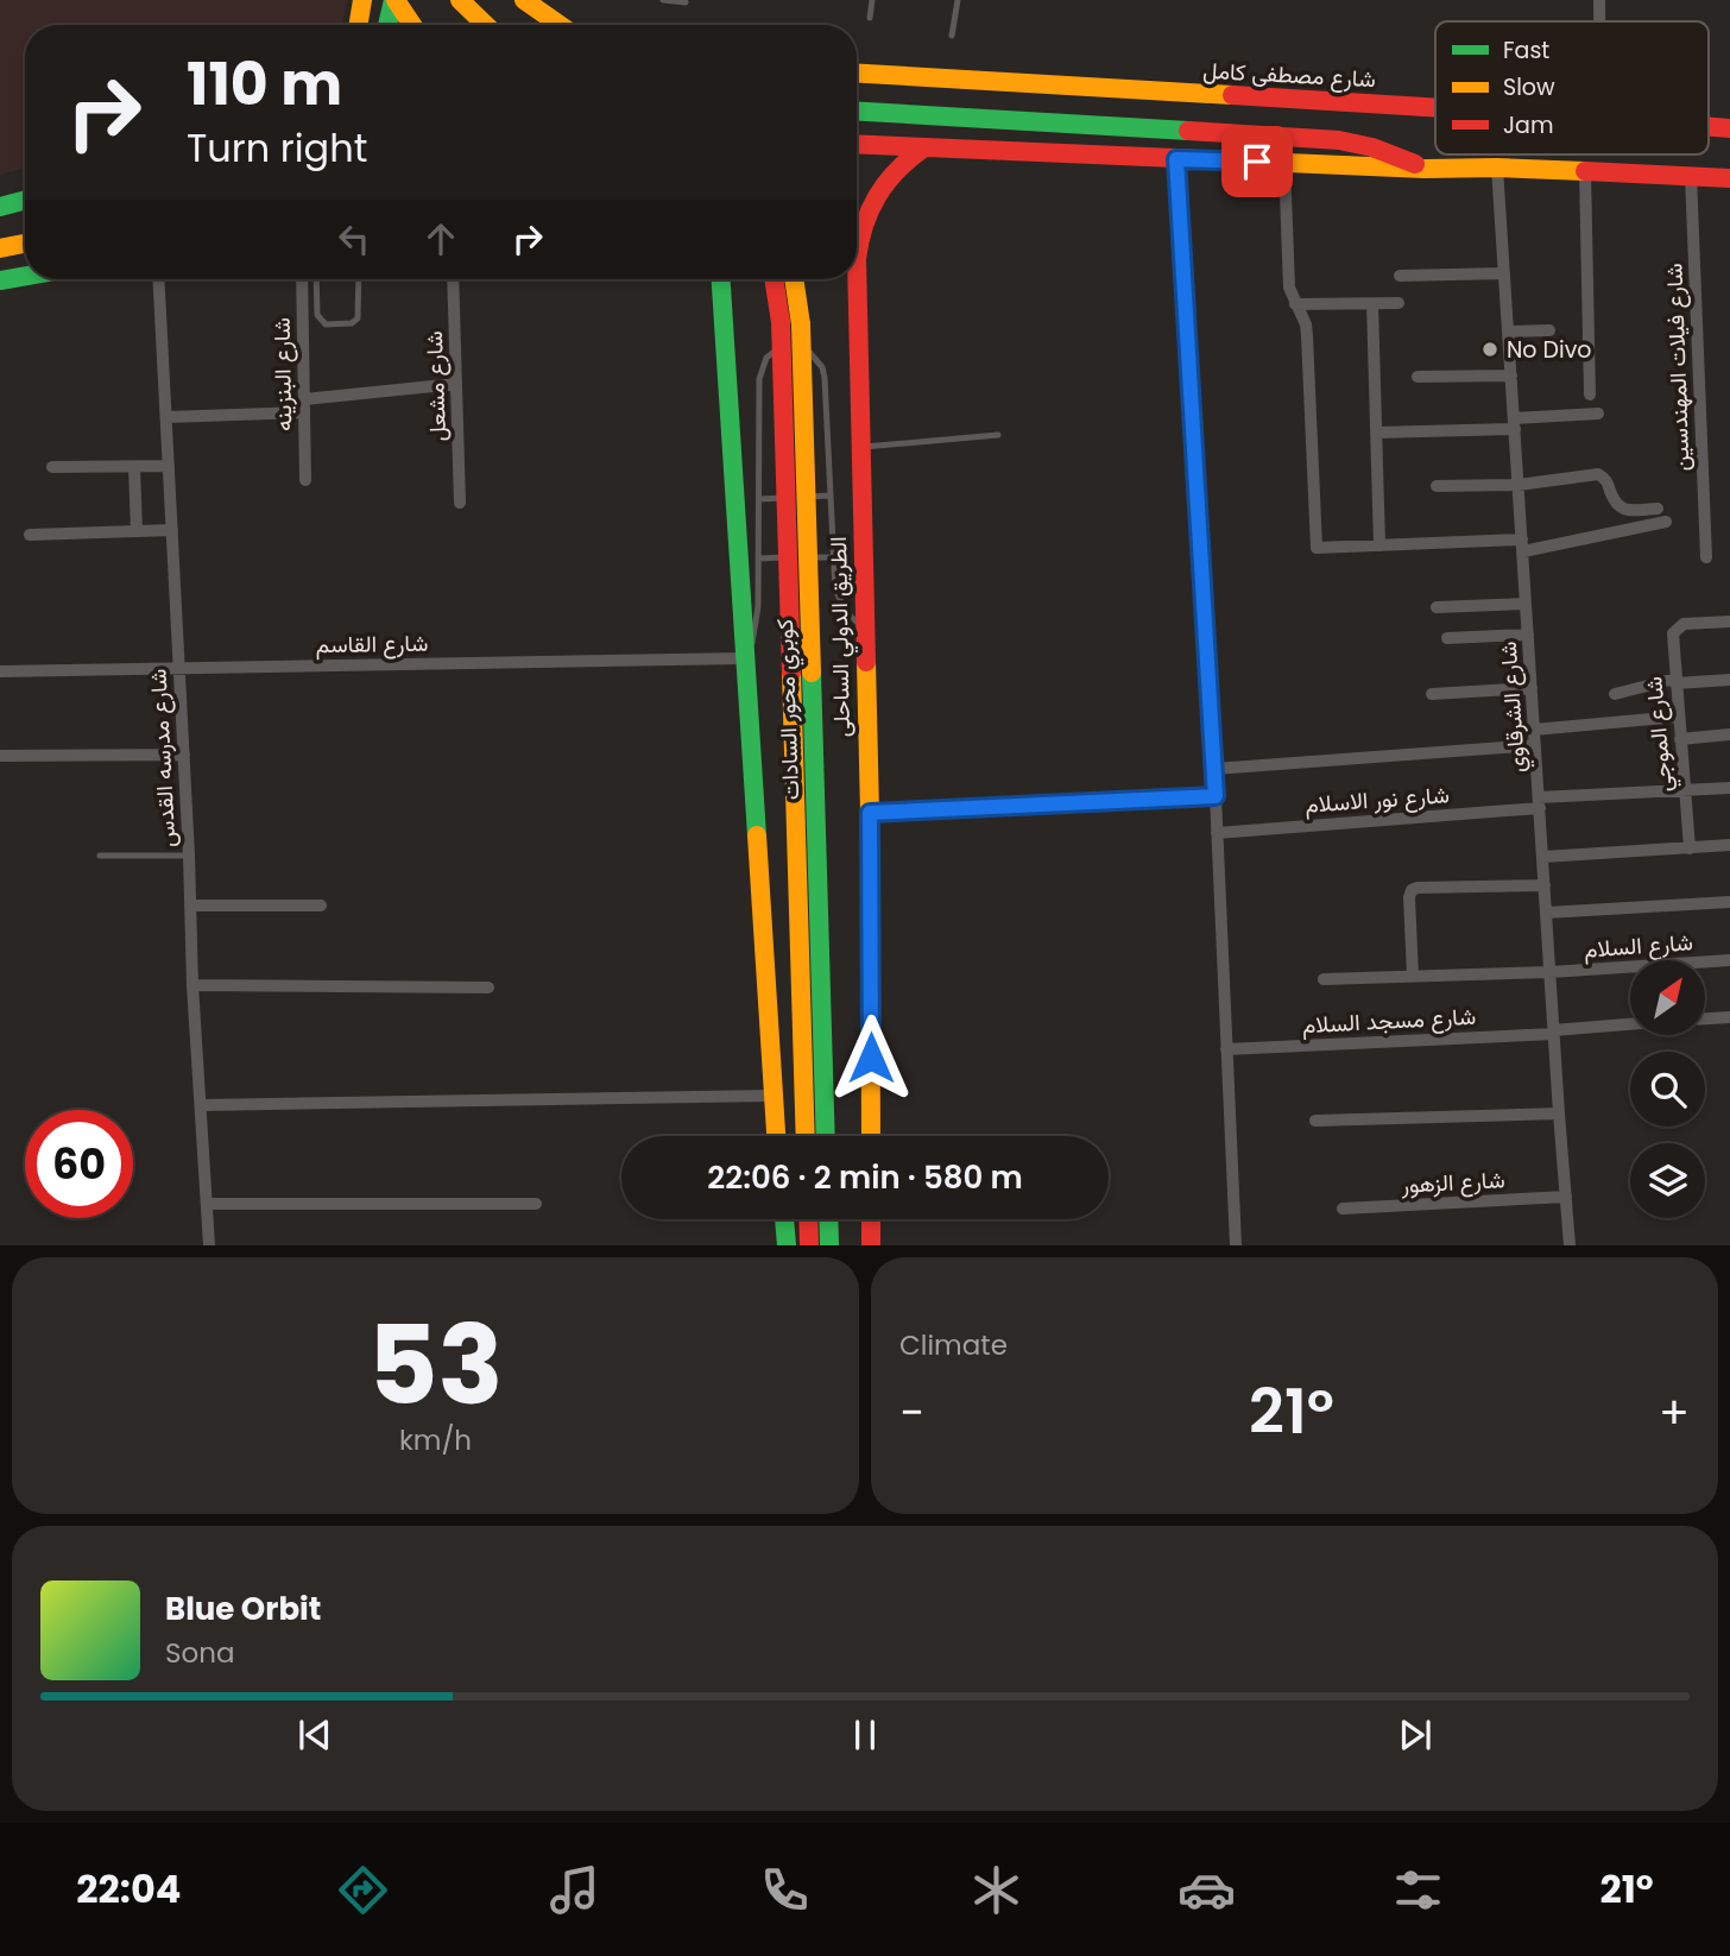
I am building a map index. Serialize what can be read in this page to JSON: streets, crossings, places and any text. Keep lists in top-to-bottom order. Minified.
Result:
{"streets":{"main road":["شارع مصطفى كامل","الطريق الدولي الساحلى","كوبري محور السادات"],"street":["شارع فيلات المهندسين","شارع البنزينه","شارع مشعل","شارع القاسم","شارع الشرقاوي","شارع الموجي","شارع مدرسه القدس","شارع نور الاسلام","شارع السلام","شارع مسجد السلام","شارع الزهور"]},"crossings":[["شارع القاسم","شارع مدرسه القدس"],["شارع الشرقاوي","شارع نور الاسلام"],["شارع الشرقاوي","شارع السلام"],["شارع الشرقاوي","شارع مسجد السلام"],["شارع الشرقاوي","شارع الزهور"],["شارع الموجي","شارع نور الاسلام"]],"places":["No Divo"],"legend":["Fast","Slow","Jam"],"north":"top right","page":{"turn":["110 m","Turn right"],"limit":"60","trip":"22:06 · 2 min · 580 m","tile":[["53","km/h"],"Climate"],"heat":["−","21°","+"],"song":["Blue Orbit","Sona"],"tabs":["22:04","21°"]}}
